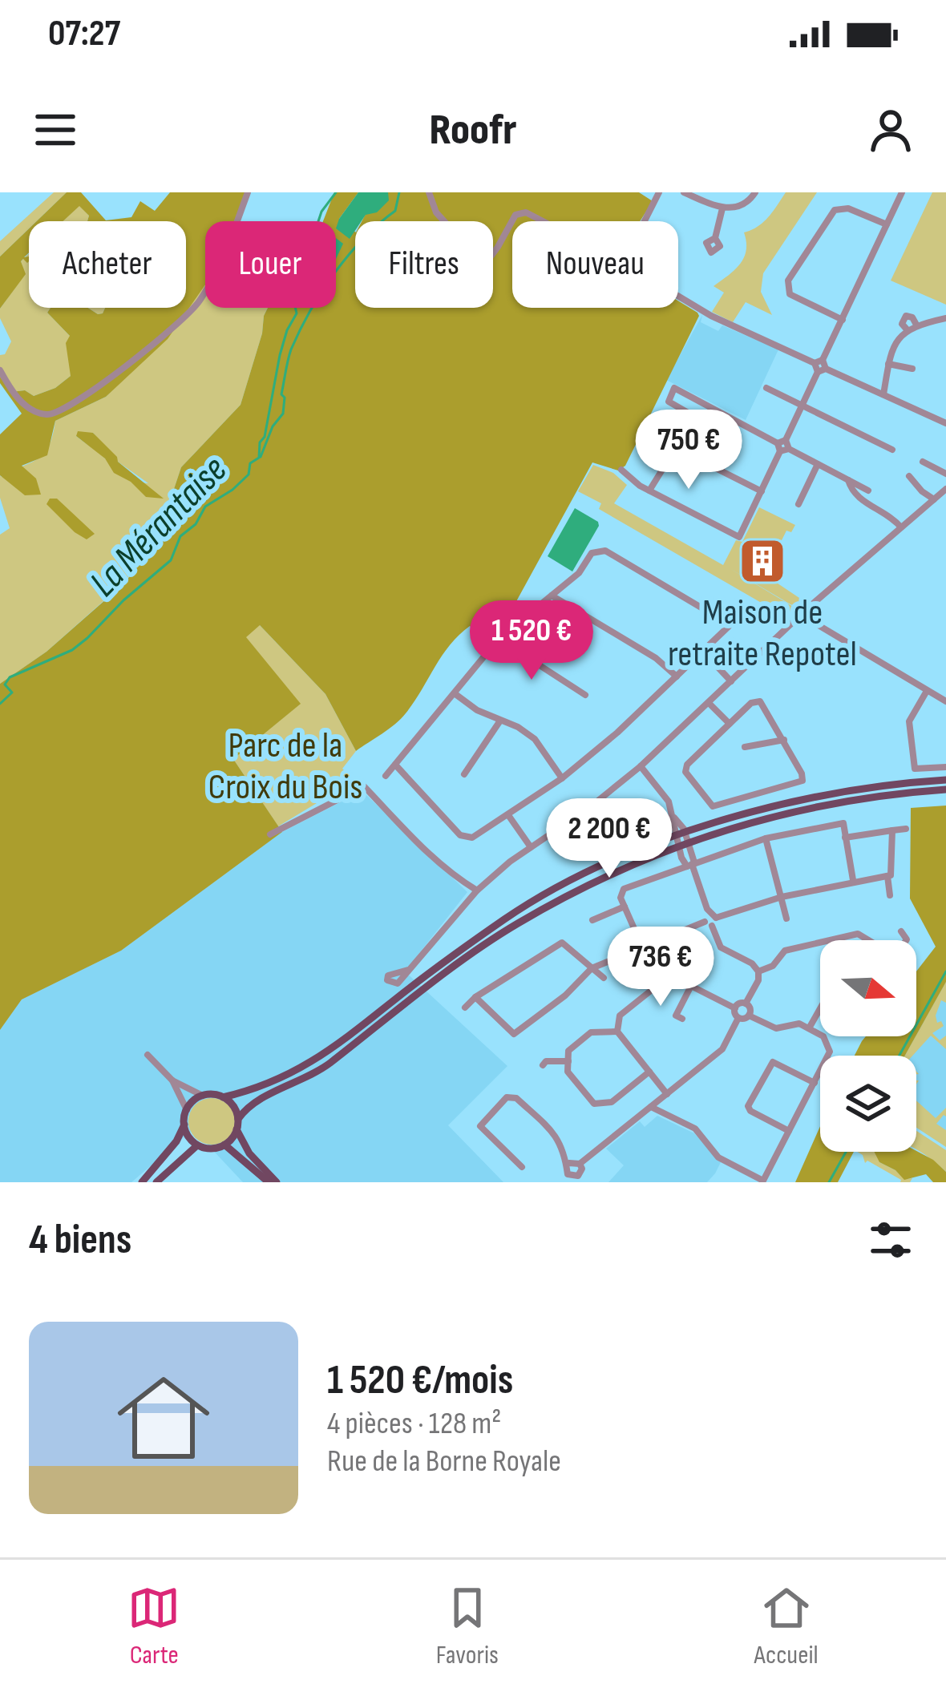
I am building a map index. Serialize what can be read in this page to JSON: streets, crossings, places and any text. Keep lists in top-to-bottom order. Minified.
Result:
{"water":["La Mérantaise"],"parks":["Parc de la Croix du Bois"],"places":{"building":["Maison de retraite Repotel"]},"north":"right","page":{"status":"07:27","header":"Roofr","chip":["Acheter","Louer","Filtres","Nouveau"],"price":["750 €","1 520 €","2 200 €","736 €"],"heading":"4 biens","list":[{"name":"1 520 €/mois","note":"4 pièces · 128 m² · Rue de la Borne Royale"}],"tabs":["Carte","Favoris","Accueil"]}}
